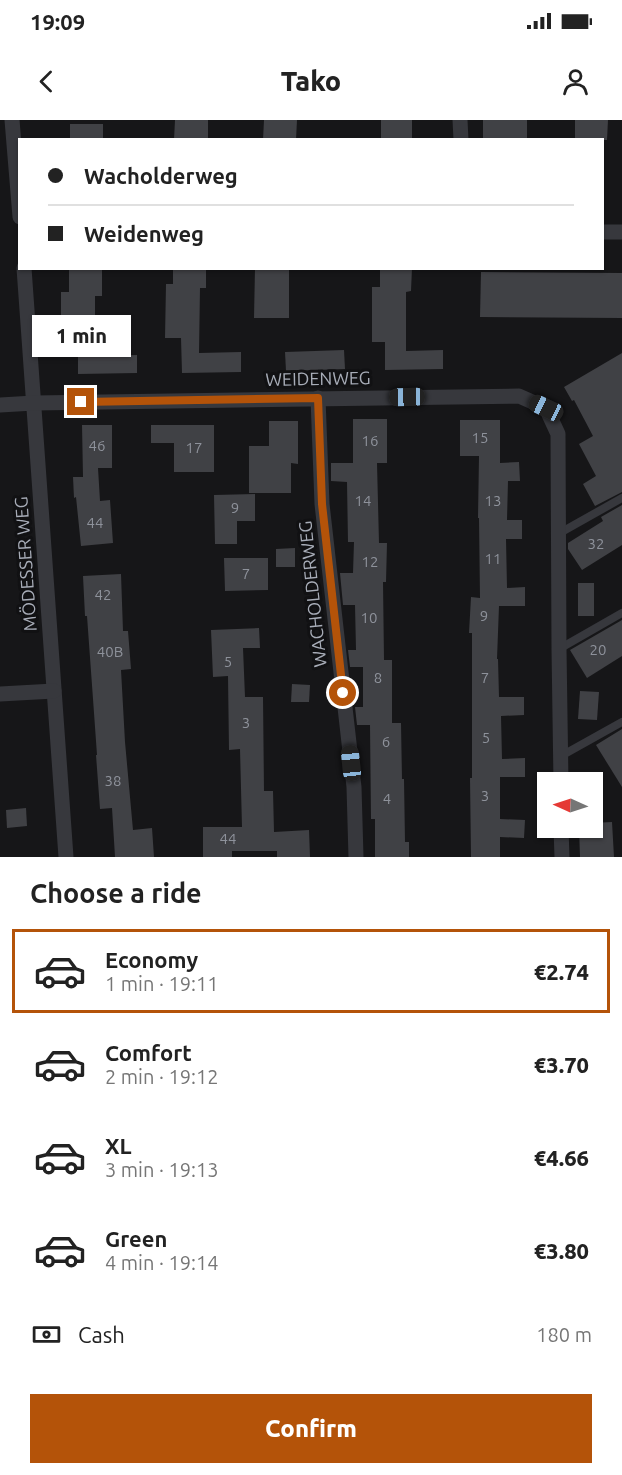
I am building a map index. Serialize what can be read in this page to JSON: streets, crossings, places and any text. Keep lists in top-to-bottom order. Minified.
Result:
{"streets":{"street":["WEIDENWEG","MÖDESSER WEG","WACHOLDERWEG"]},"crossings":[["WEIDENWEG","MÖDESSER WEG"],["WEIDENWEG","WACHOLDERWEG"]],"house_numbers":["15","16","46","17","14","13","9","44","32","11","12","7","42","9","10","20","40B","5","8","7","3","5","6","38","3","4","44"],"north":"left","page":{"status":"19:09","header":"Tako","banner":["Wacholderweg","Weidenweg"],"bubble":"1 min","heading":"Choose a ride","list":[{"name":"Economy","note":"1 min · 19:11","value":"€2.74"},{"name":"Comfort","note":"2 min · 19:12","value":"€3.70"},{"name":"XL","note":"3 min · 19:13","value":"€4.66"},{"name":"Green","note":"4 min · 19:14","value":"€3.80"}],"pay":["Cash","180 m"],"buttons":"Confirm"}}
